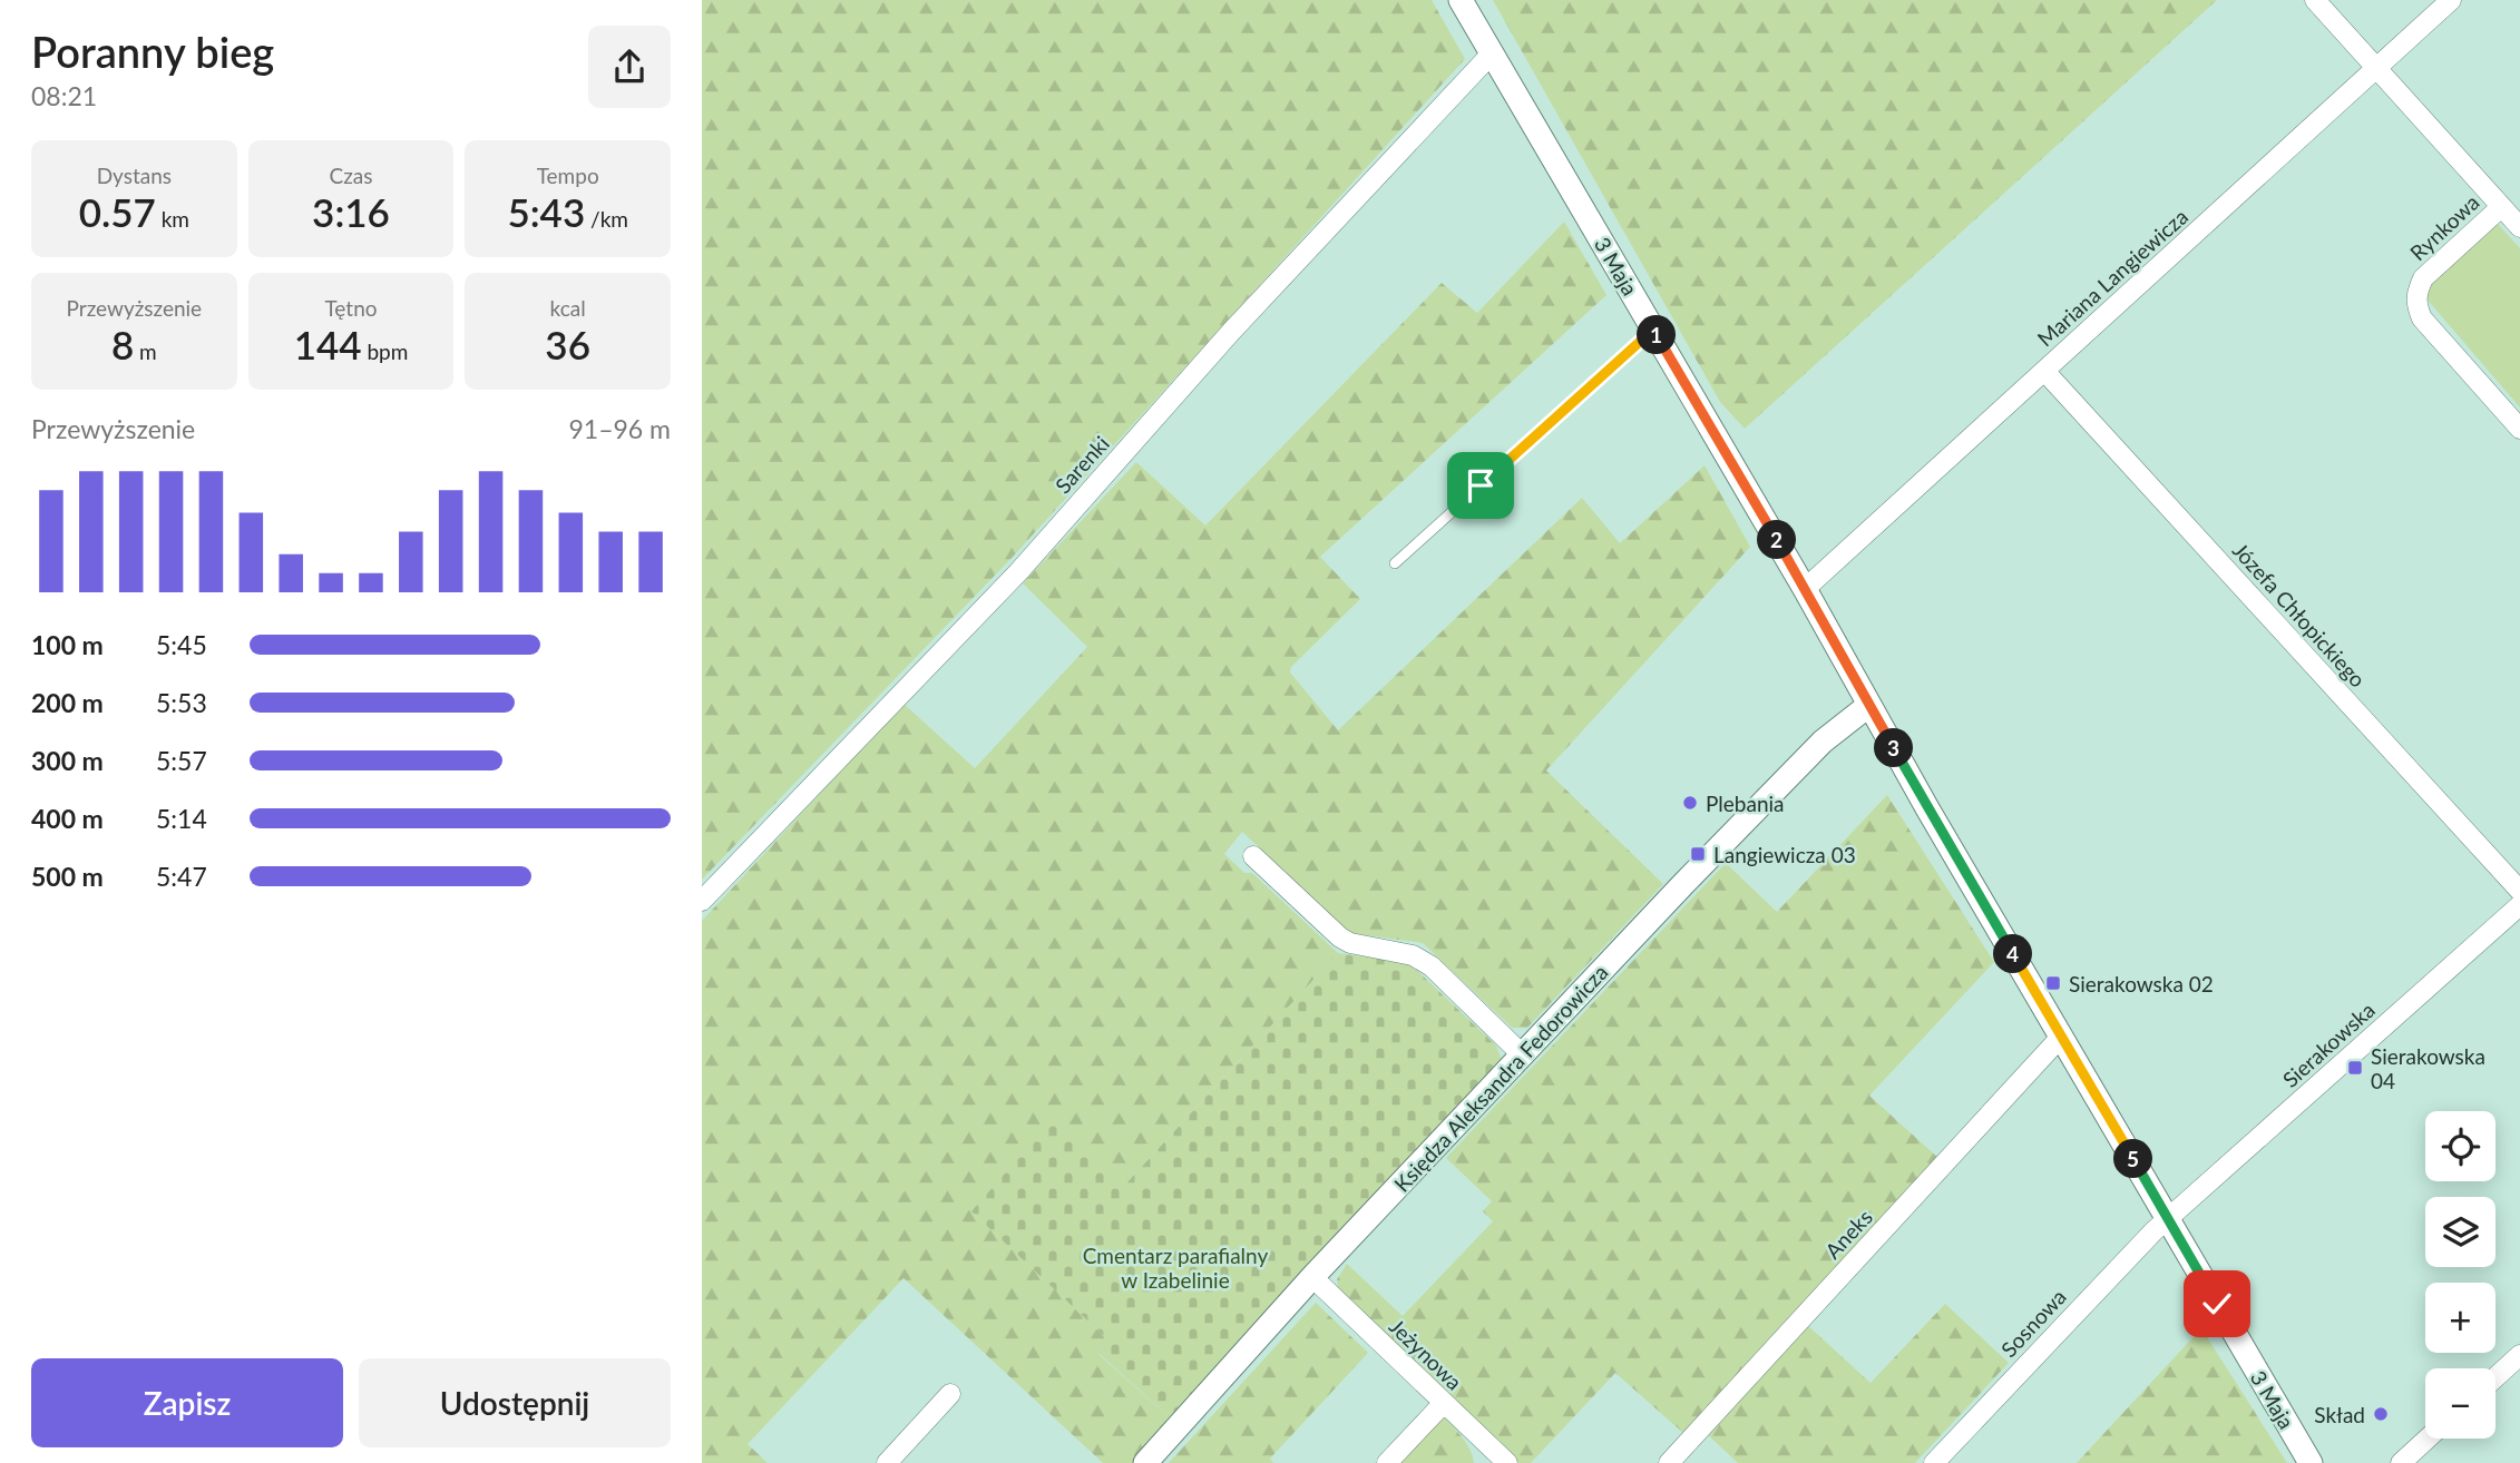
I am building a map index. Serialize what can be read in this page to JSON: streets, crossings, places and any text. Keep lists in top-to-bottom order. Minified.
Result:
{"streets":{"street":["Rynkowa","3 Maja","Mariana Langiewicza","Sarenki","Józefa Chłopickiego","Sierakowska","Księdza Aleksandra Fedorowicza","Aneks","Sosnowa","Jeżynowa"]},"crossings":[["Rynkowa","Mariana Langiewicza"],["3 Maja","Mariana Langiewicza"],["3 Maja","Sarenki"],["3 Maja","Sierakowska"],["3 Maja","Księdza Aleksandra Fedorowicza"],["3 Maja","Aneks"],["3 Maja","Sosnowa"],["Mariana Langiewicza","Józefa Chłopickiego"],["Sierakowska","Sosnowa"],["Księdza Aleksandra Fedorowicza","Jeżynowa"]],"parks":["Cmentarz parafialny w Izabelinie"],"places":{"other":["Plebania","Skład"],"transit":["Langiewicza 03","Sierakowska 02","Sierakowska 04"]},"page":{"heading":["Poranny bieg","08:21"],"stats":[["Dystans","0.57 km"],["Czas","3:16"],["Tempo","5:43 /km"],["Przewyższenie","8 m"],["Tętno","144 bpm"],["kcal","36"]],"pins":["1","2","3","4","5"],"chart":["Przewyższenie","91–96 m"],"list":[{"name":"100 m","note":"5:45"},{"name":"200 m","note":"5:53"},{"name":"300 m","note":"5:57"},{"name":"400 m","note":"5:14"},{"name":"500 m","note":"5:47"}],"map_buttons":["+","−"],"buttons":["Zapisz","Udostępnij"]}}
